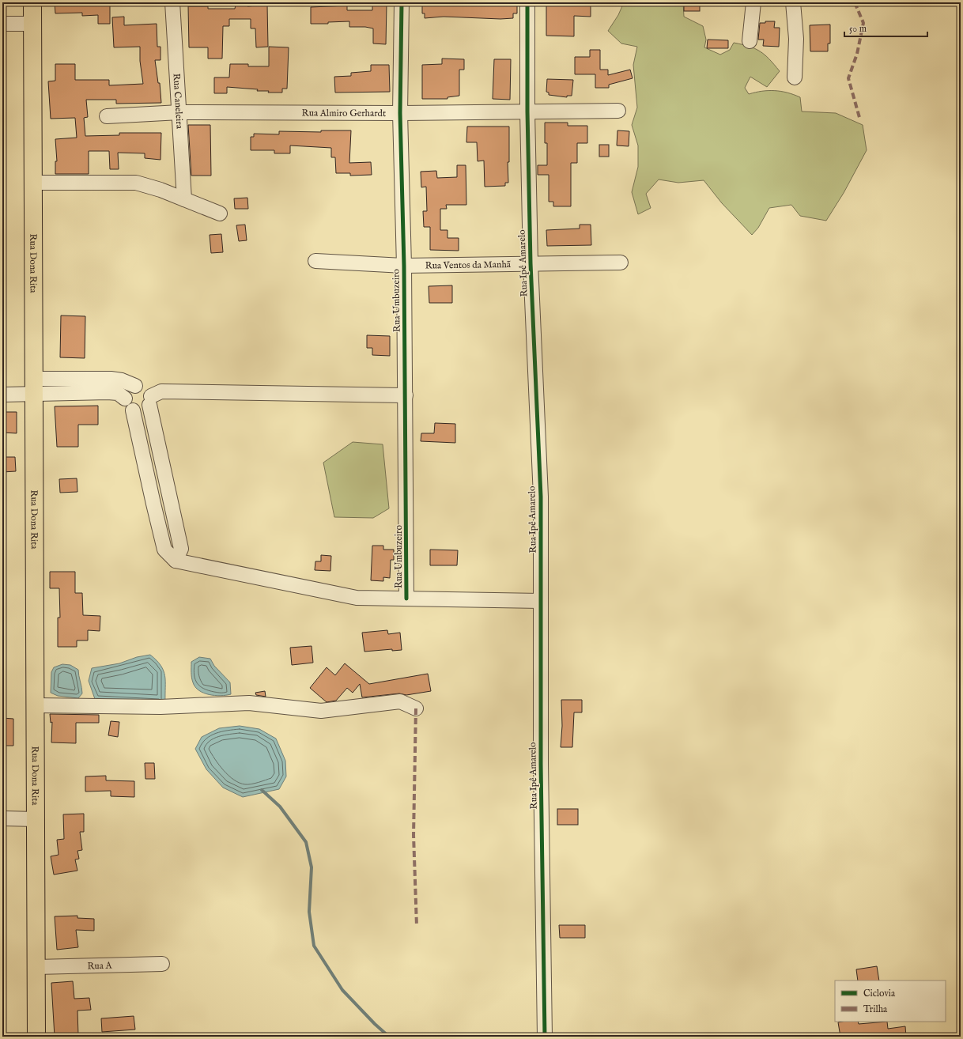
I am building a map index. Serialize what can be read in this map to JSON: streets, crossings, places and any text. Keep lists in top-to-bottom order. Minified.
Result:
{"streets":{"main road":["Rua Dona Rita"],"street":["Rua Caneleira","Rua Almiro Gerhardt","Rua Ipê Amarelo","Rua Ventos da Manhã","Rua Umbuzeiro","Rua A"]},"crossings":[["Rua Caneleira","Rua Almiro Gerhardt"],["Rua Almiro Gerhardt","Rua Ipê Amarelo"],["Rua Almiro Gerhardt","Rua Umbuzeiro"],["Rua Dona Rita","Rua A"],["Rua Ipê Amarelo","Rua Ventos da Manhã"],["Rua Ventos da Manhã","Rua Umbuzeiro"]],"legend":["Ciclovia","Trilha"],"scale_bar":"50 m"}
